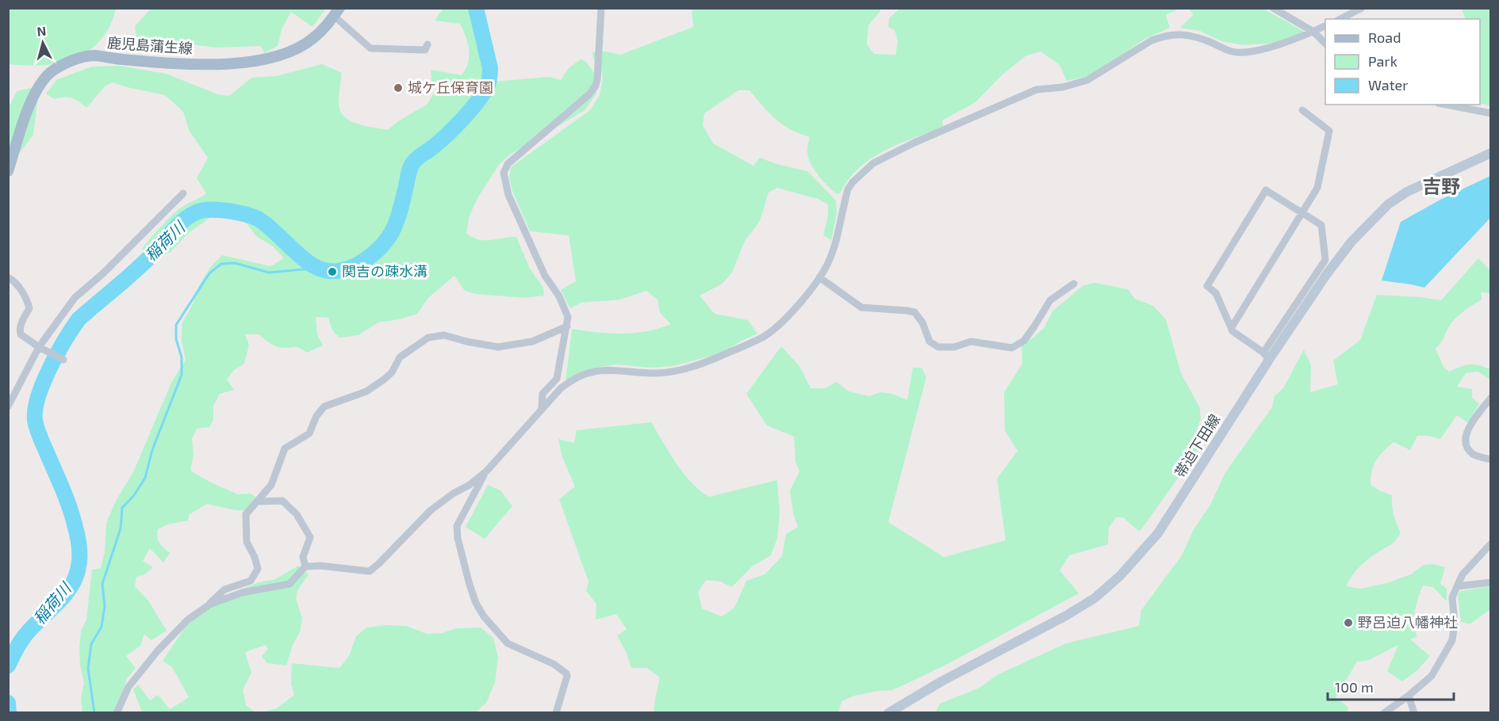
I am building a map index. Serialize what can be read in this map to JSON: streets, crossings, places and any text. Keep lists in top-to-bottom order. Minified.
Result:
{"streets":{"main road":["鹿児島蒲生線","帯迫下田線"]},"districts":["吉野"],"water":["稲荷川"],"places":["城ケ丘保育園","関吉の疎水溝","野呂迫八幡神社"],"legend":["Road","Park","Water"],"scale_bar":"100 m","north":"top"}
